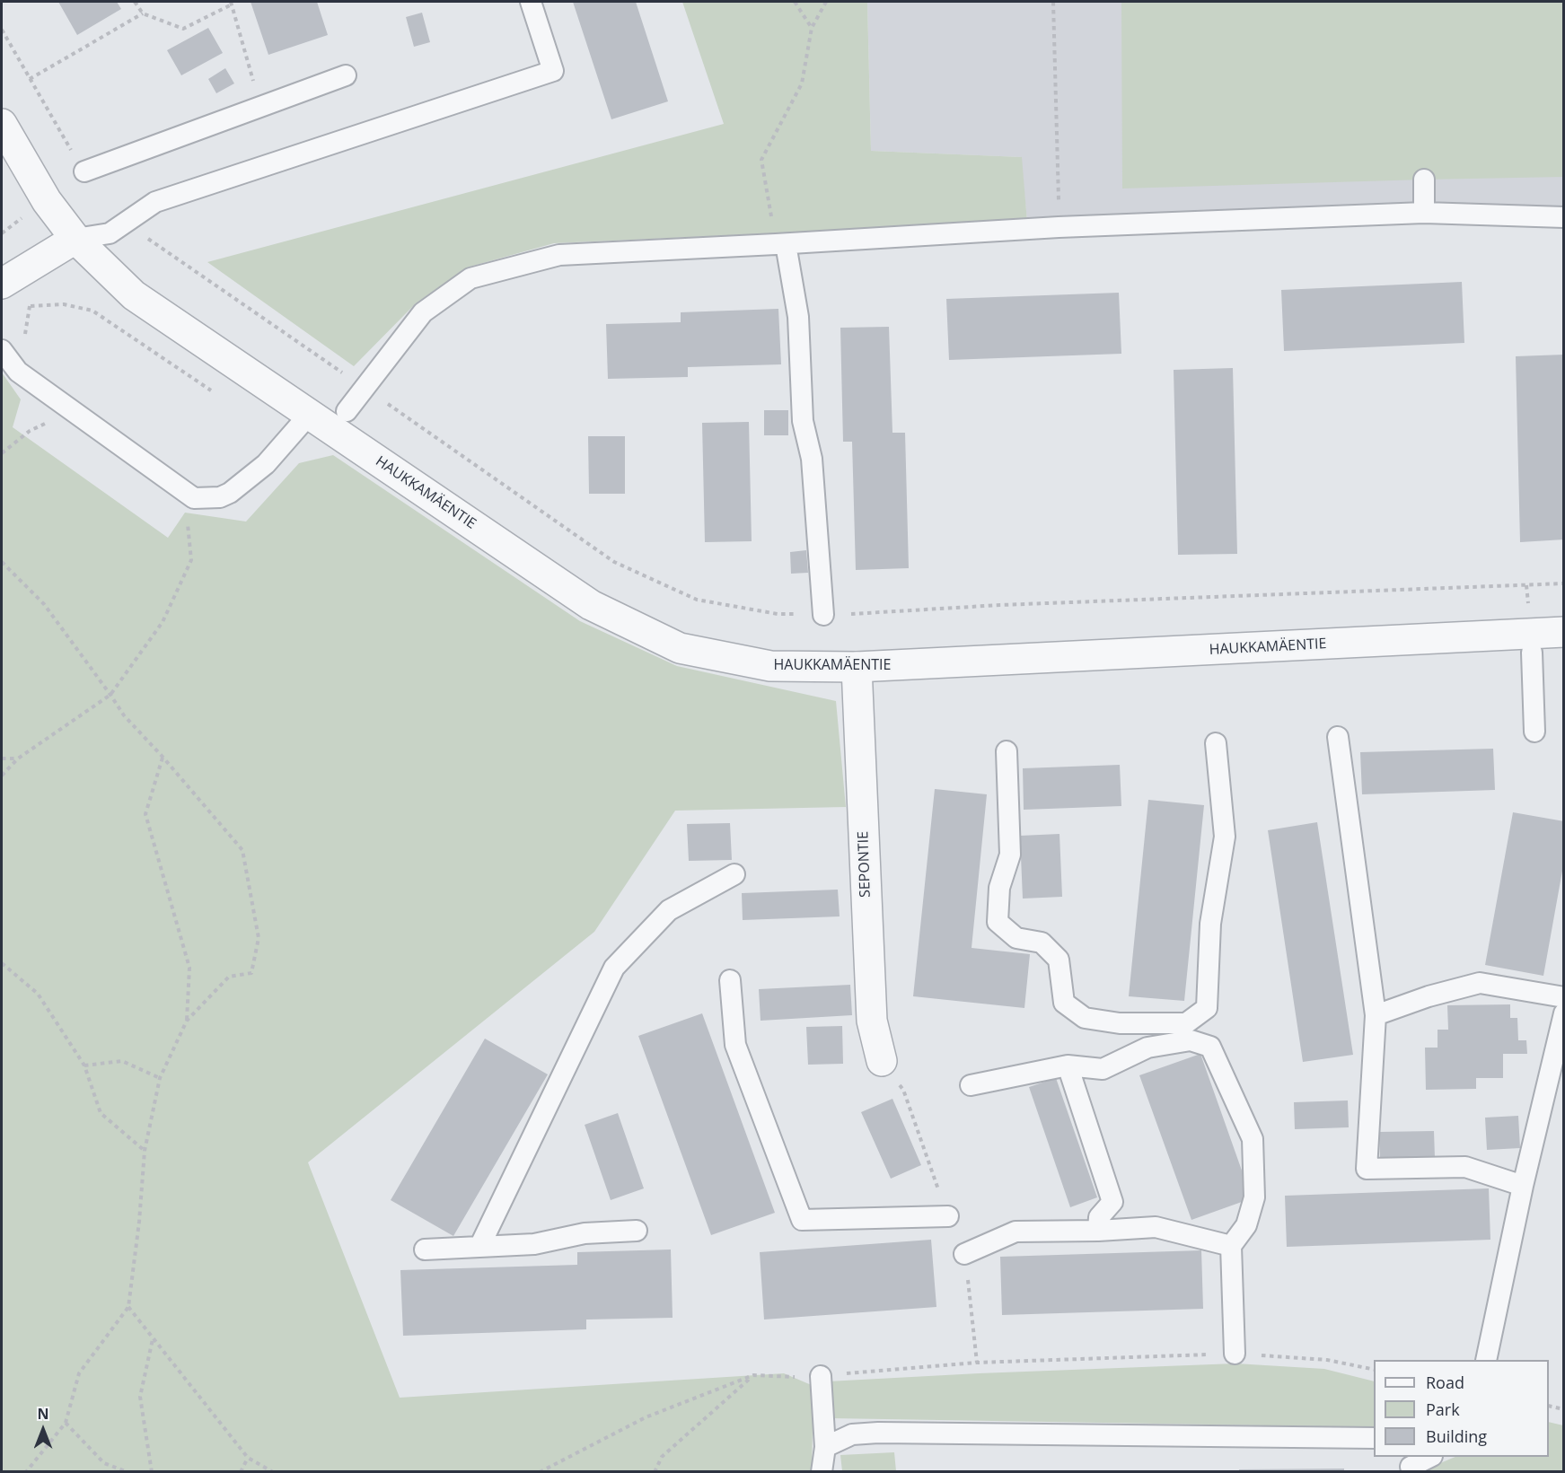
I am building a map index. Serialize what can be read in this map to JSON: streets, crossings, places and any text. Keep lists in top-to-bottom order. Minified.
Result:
{"streets":{"street":["HAUKKAMÄENTIE","SEPONTIE"]},"crossings":[["HAUKKAMÄENTIE","SEPONTIE"]],"legend":["Road","Park","Building"],"north":"top"}
